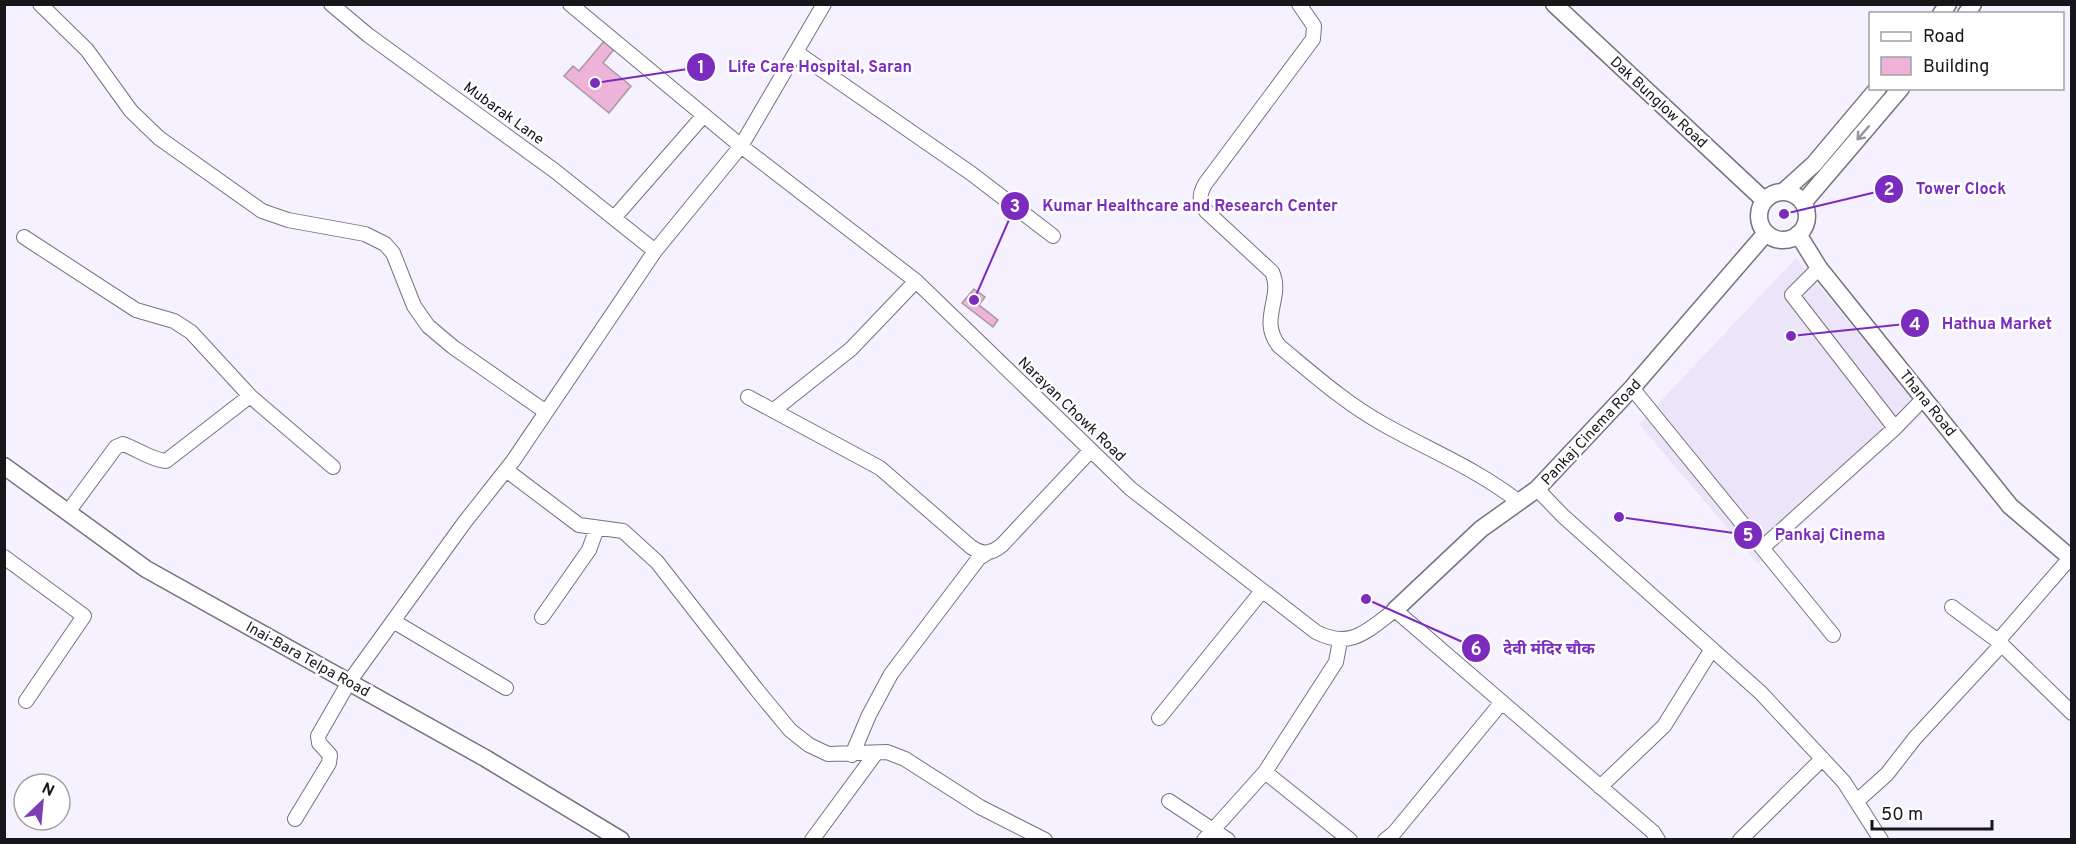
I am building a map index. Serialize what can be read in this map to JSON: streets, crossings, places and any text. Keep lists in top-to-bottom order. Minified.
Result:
{"streets":{"street":["Dak Bunglow Road","Mubarak Lane","Thana Road","Narayan Chowk Road","Pankaj Cinema Road","Inai-Bara Telpa Road"]},"crossings":[["Dak Bunglow Road","Thana Road"],["Dak Bunglow Road","Pankaj Cinema Road"],["Thana Road","Pankaj Cinema Road"]],"places":["Life Care Hospital, Saran","Tower Clock","Kumar Healthcare and Research Center","Hathua Market","Pankaj Cinema","देवी मंदिर चौक"],"legend":["Road","Building"],"scale_bar":"50 m","north":"top right"}
